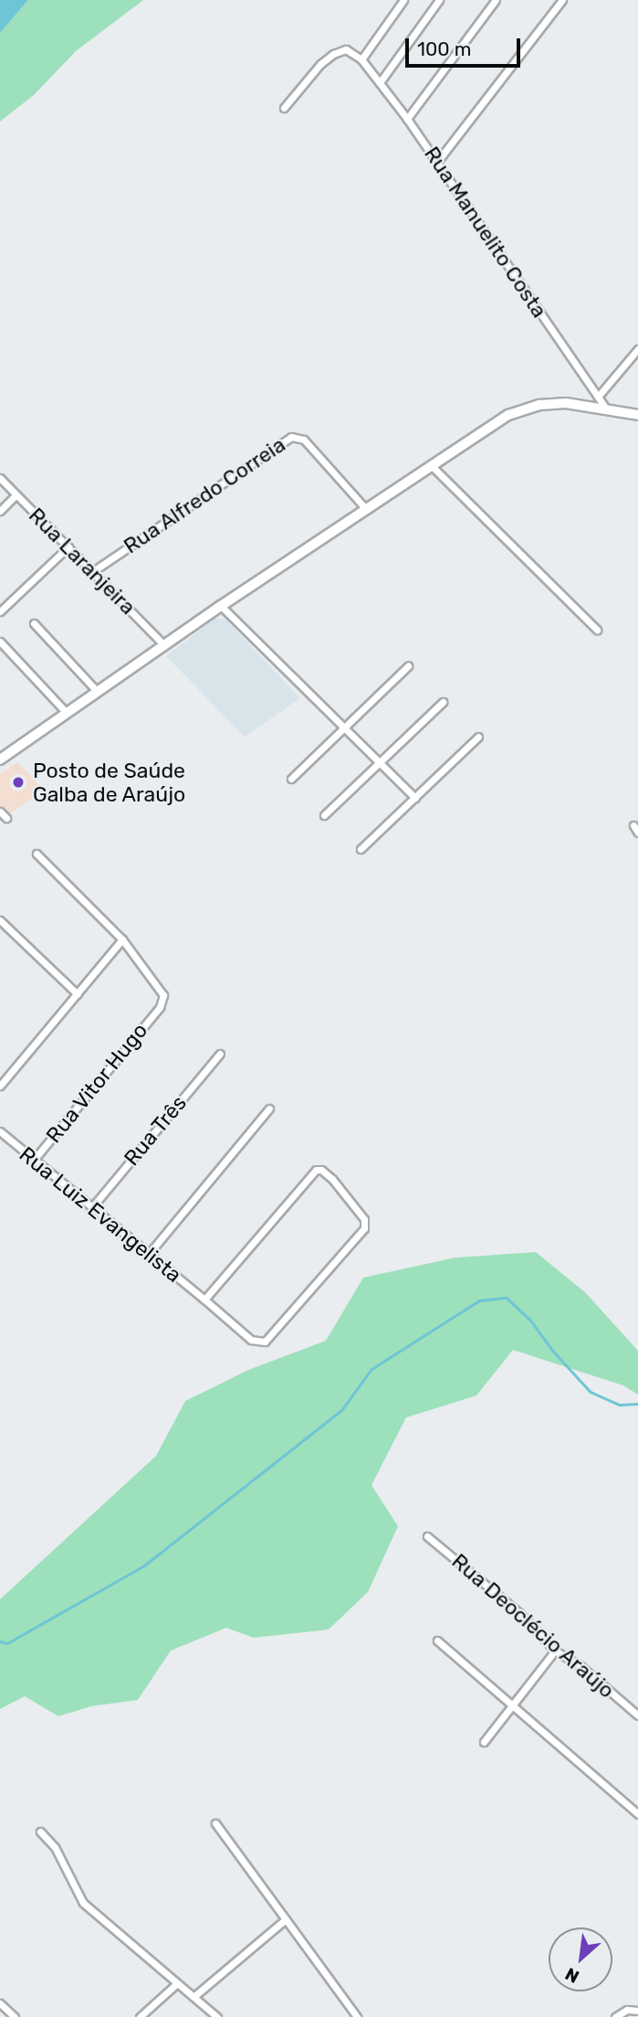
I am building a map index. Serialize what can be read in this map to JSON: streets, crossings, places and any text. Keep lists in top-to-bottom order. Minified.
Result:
{"streets":{"street":["Rua Manuelito Costa","Rua Alfredo Correia","Rua Laranjeira","Rua Vitor Hugo","Rua Três","Rua Luiz Evangelista","Rua Deoclécio Araújo"]},"crossings":[["Rua Alfredo Correia","Rua Laranjeira"],["Rua Vitor Hugo","Rua Luiz Evangelista"],["Rua Três","Rua Luiz Evangelista"]],"places":["Posto de Saúde Galba de Araújo"],"scale_bar":"100 m","north":"bottom left"}
